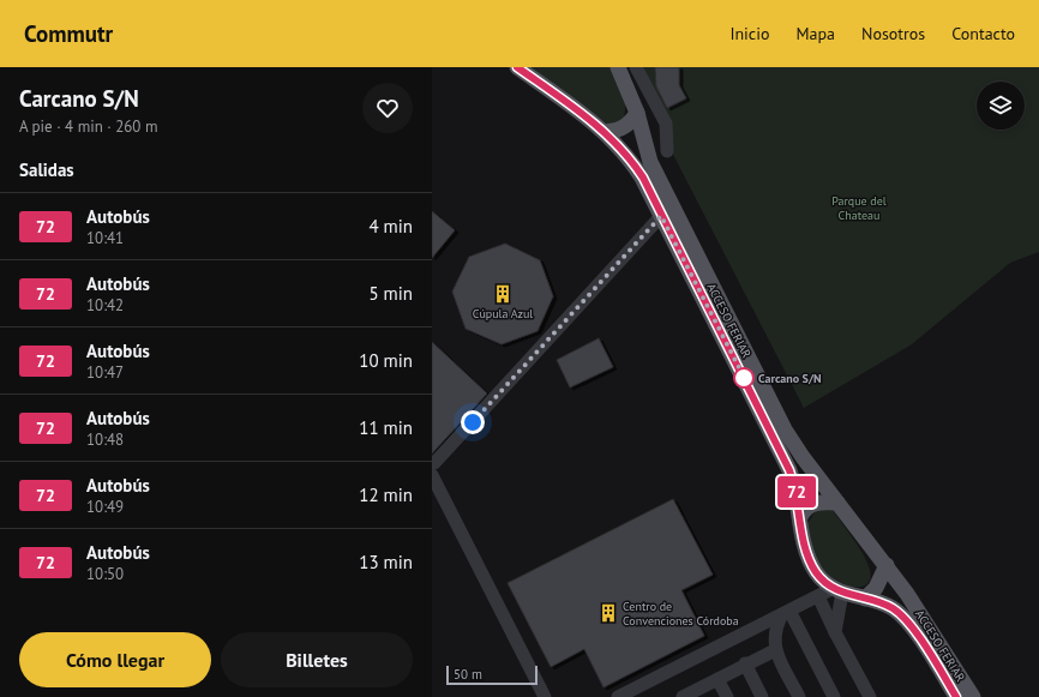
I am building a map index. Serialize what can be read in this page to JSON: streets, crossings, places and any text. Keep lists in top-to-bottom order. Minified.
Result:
{"streets":{"main road":["ACCESO FERIAR"]},"parks":["Parque del Chateau"],"places":{"building":["Cúpula Azul","Centro de Convenciones Córdoba"],"other":["Carcano S/N"]},"lines":["bus line 72"],"scale_bar":"50 m","page":{"header":"Commutr","nav":["Inicio","Mapa","Nosotros","Contacto"],"heading":[["Carcano S/N","A pie · 4 min · 260 m"],"Salidas"],"on_map":"72","list":[{"mark":"72","name":"Autobús","note":"10:41","value":"4 min"},{"mark":"72","name":"Autobús","note":"10:42","value":"5 min"},{"mark":"72","name":"Autobús","note":"10:47","value":"10 min"},{"mark":"72","name":"Autobús","note":"10:48","value":"11 min"},{"mark":"72","name":"Autobús","note":"10:49","value":"12 min"},{"mark":"72","name":"Autobús","note":"10:50","value":"13 min"}],"buttons":["Cómo llegar","Billetes"],"scale":"50 m"}}
